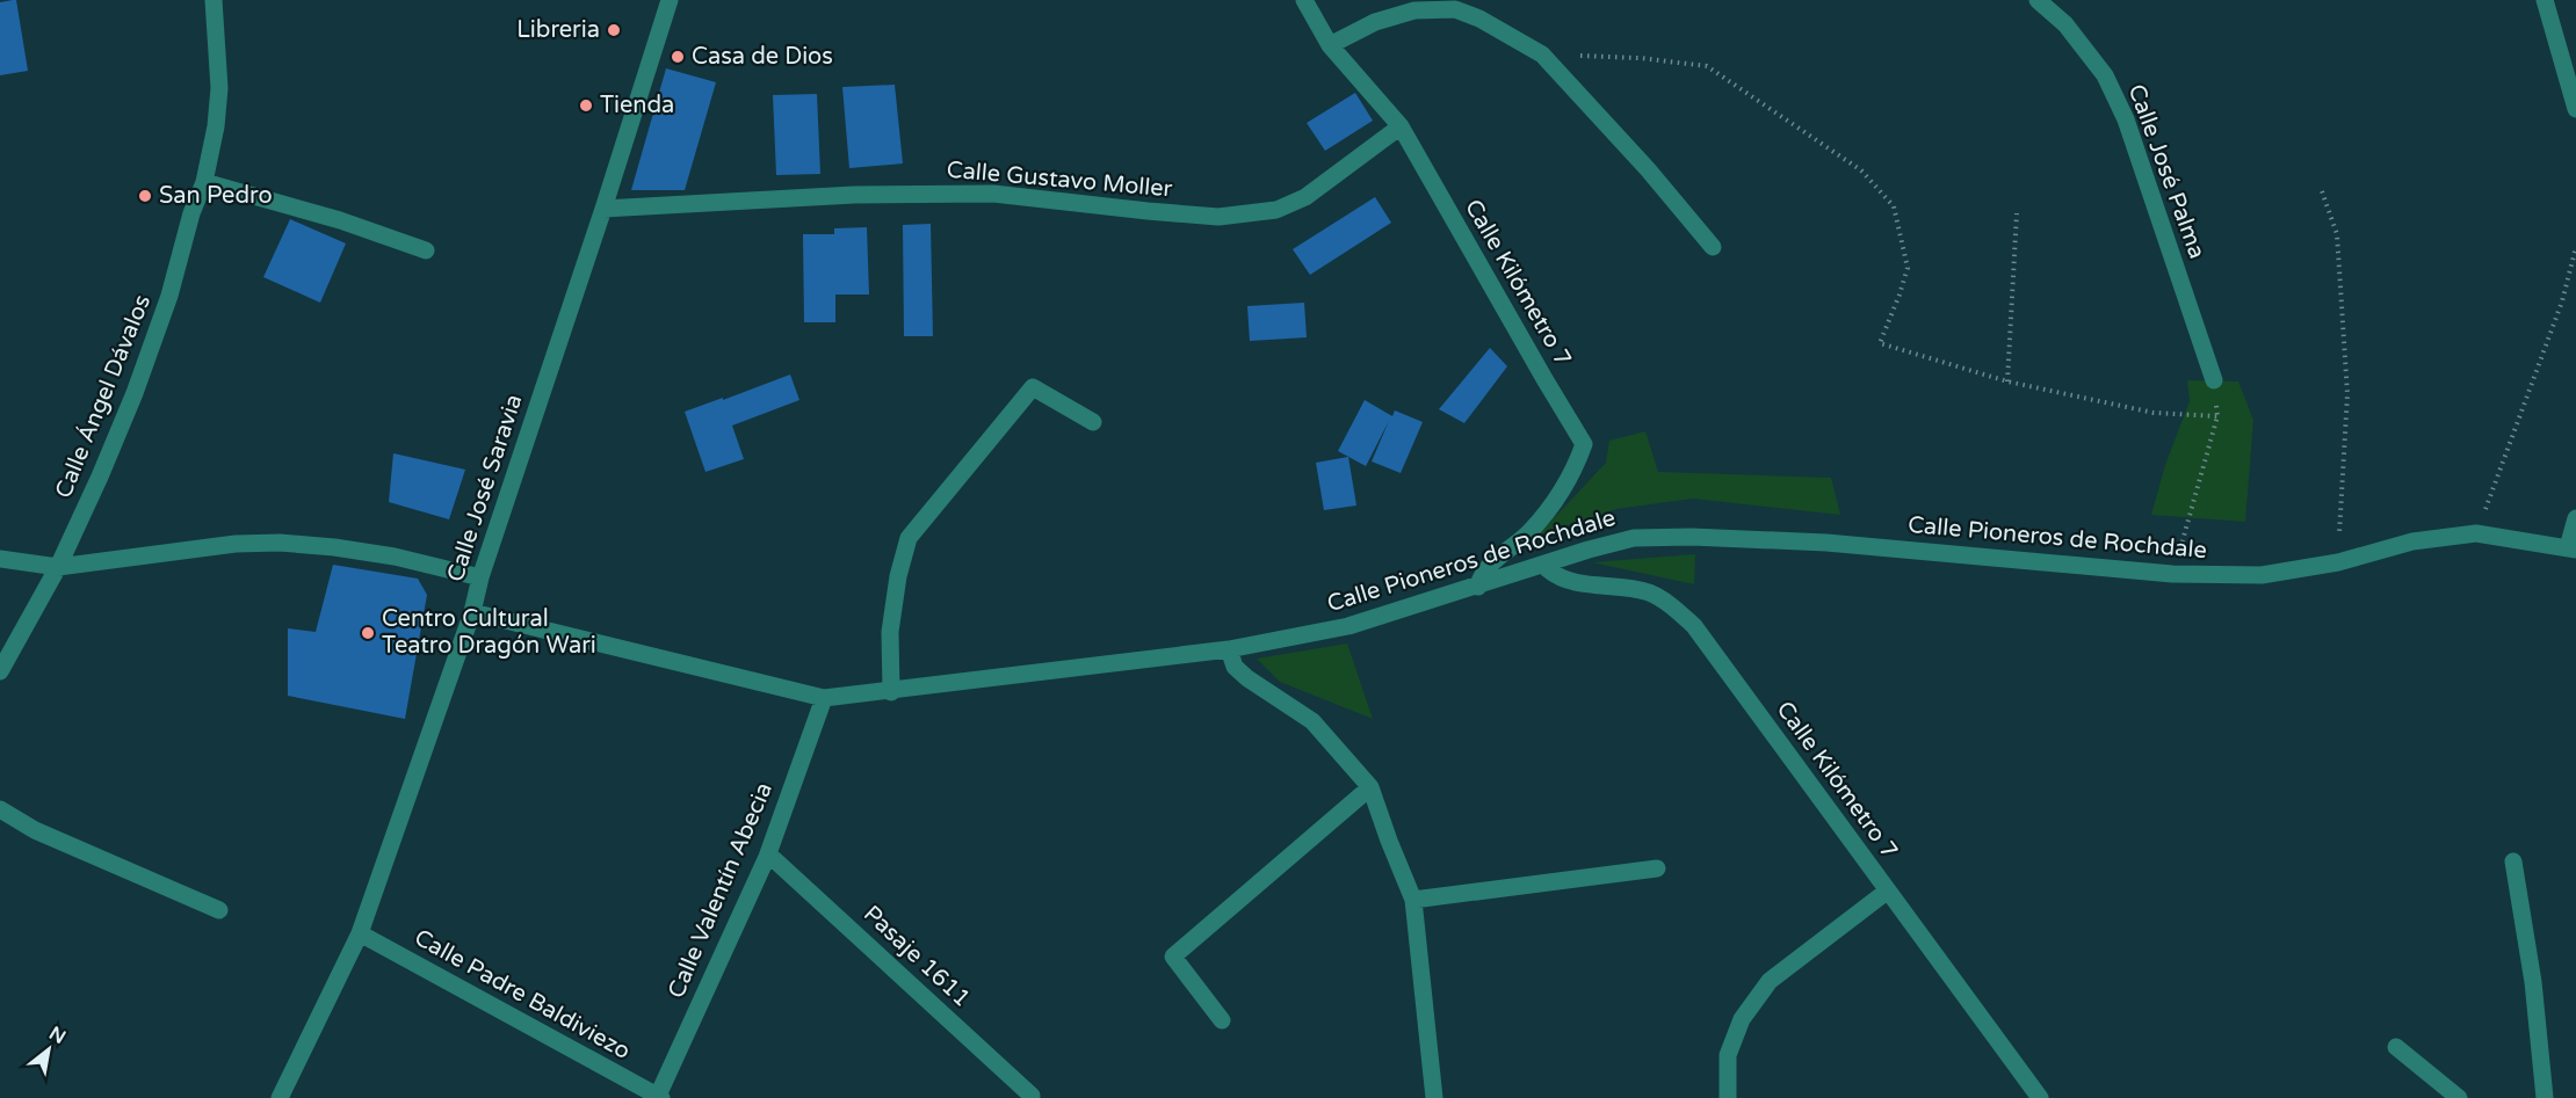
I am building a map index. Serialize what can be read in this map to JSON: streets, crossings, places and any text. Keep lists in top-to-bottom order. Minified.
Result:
{"streets":{"street":["Calle José Palma","Calle Gustavo Moller","Calle Kilómetro 7","Calle Ángel Dávalos","Calle José Saravia","Calle Pioneros de Rochdale","Calle Valentín Abecia","Pasaje 1611","Calle Padre Baldiviezo"]},"crossings":[["Calle Gustavo Moller","Calle Kilómetro 7"],["Calle Gustavo Moller","Calle José Saravia"],["Calle Kilómetro 7","Calle Pioneros de Rochdale"],["Calle José Saravia","Calle Pioneros de Rochdale"],["Calle José Saravia","Calle Padre Baldiviezo"],["Calle Pioneros de Rochdale","Calle Valentín Abecia"],["Calle Valentín Abecia","Pasaje 1611"],["Calle Valentín Abecia","Calle Padre Baldiviezo"]],"places":["Libreria","Casa de Dios","Tienda","San Pedro","Centro Cultural Teatro Dragón Wari"],"north":"top right"}
